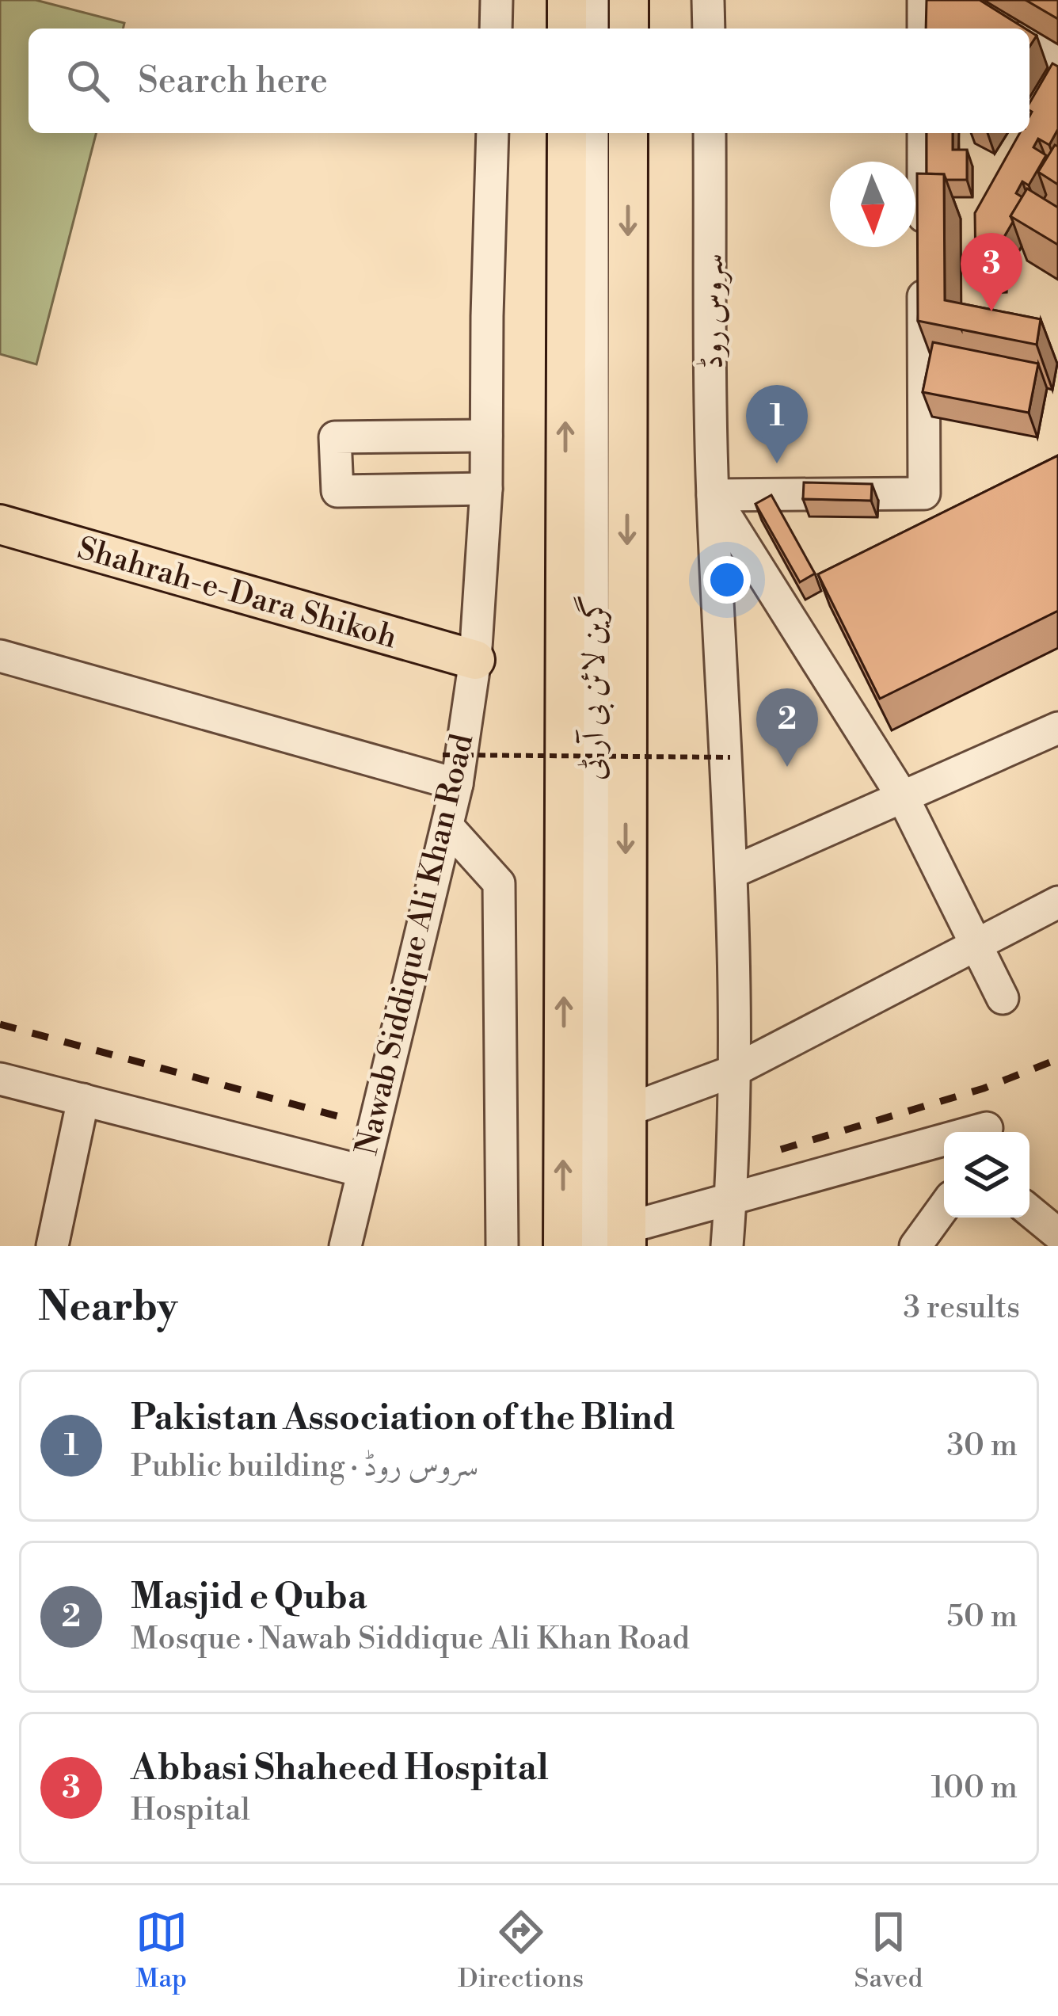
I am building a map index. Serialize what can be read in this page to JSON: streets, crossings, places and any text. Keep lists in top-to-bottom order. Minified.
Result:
{"streets":{"main road":["Shahrah-e-Dara Shikoh"],"street":["سروس روڈ","گرین لائن بی آر ٹی","Nawab Siddique Ali Khan Road"]},"crossings":[["Shahrah-e-Dara Shikoh","Nawab Siddique Ali Khan Road"]],"north":"bottom","page":{"search":"Search here","pins":["3","1","2"],"heading":["Nearby","3 results"],"list":[{"mark":"1","name":"Pakistan Association of the Blind","note":"Public building · سروس روڈ","value":"30 m"},{"mark":"2","name":"Masjid e Quba","note":"Mosque · Nawab Siddique Ali Khan Road","value":"50 m"},{"mark":"3","name":"Abbasi Shaheed Hospital","note":"Hospital","value":"100 m"}],"nav":["Map","Directions","Saved"]}}
